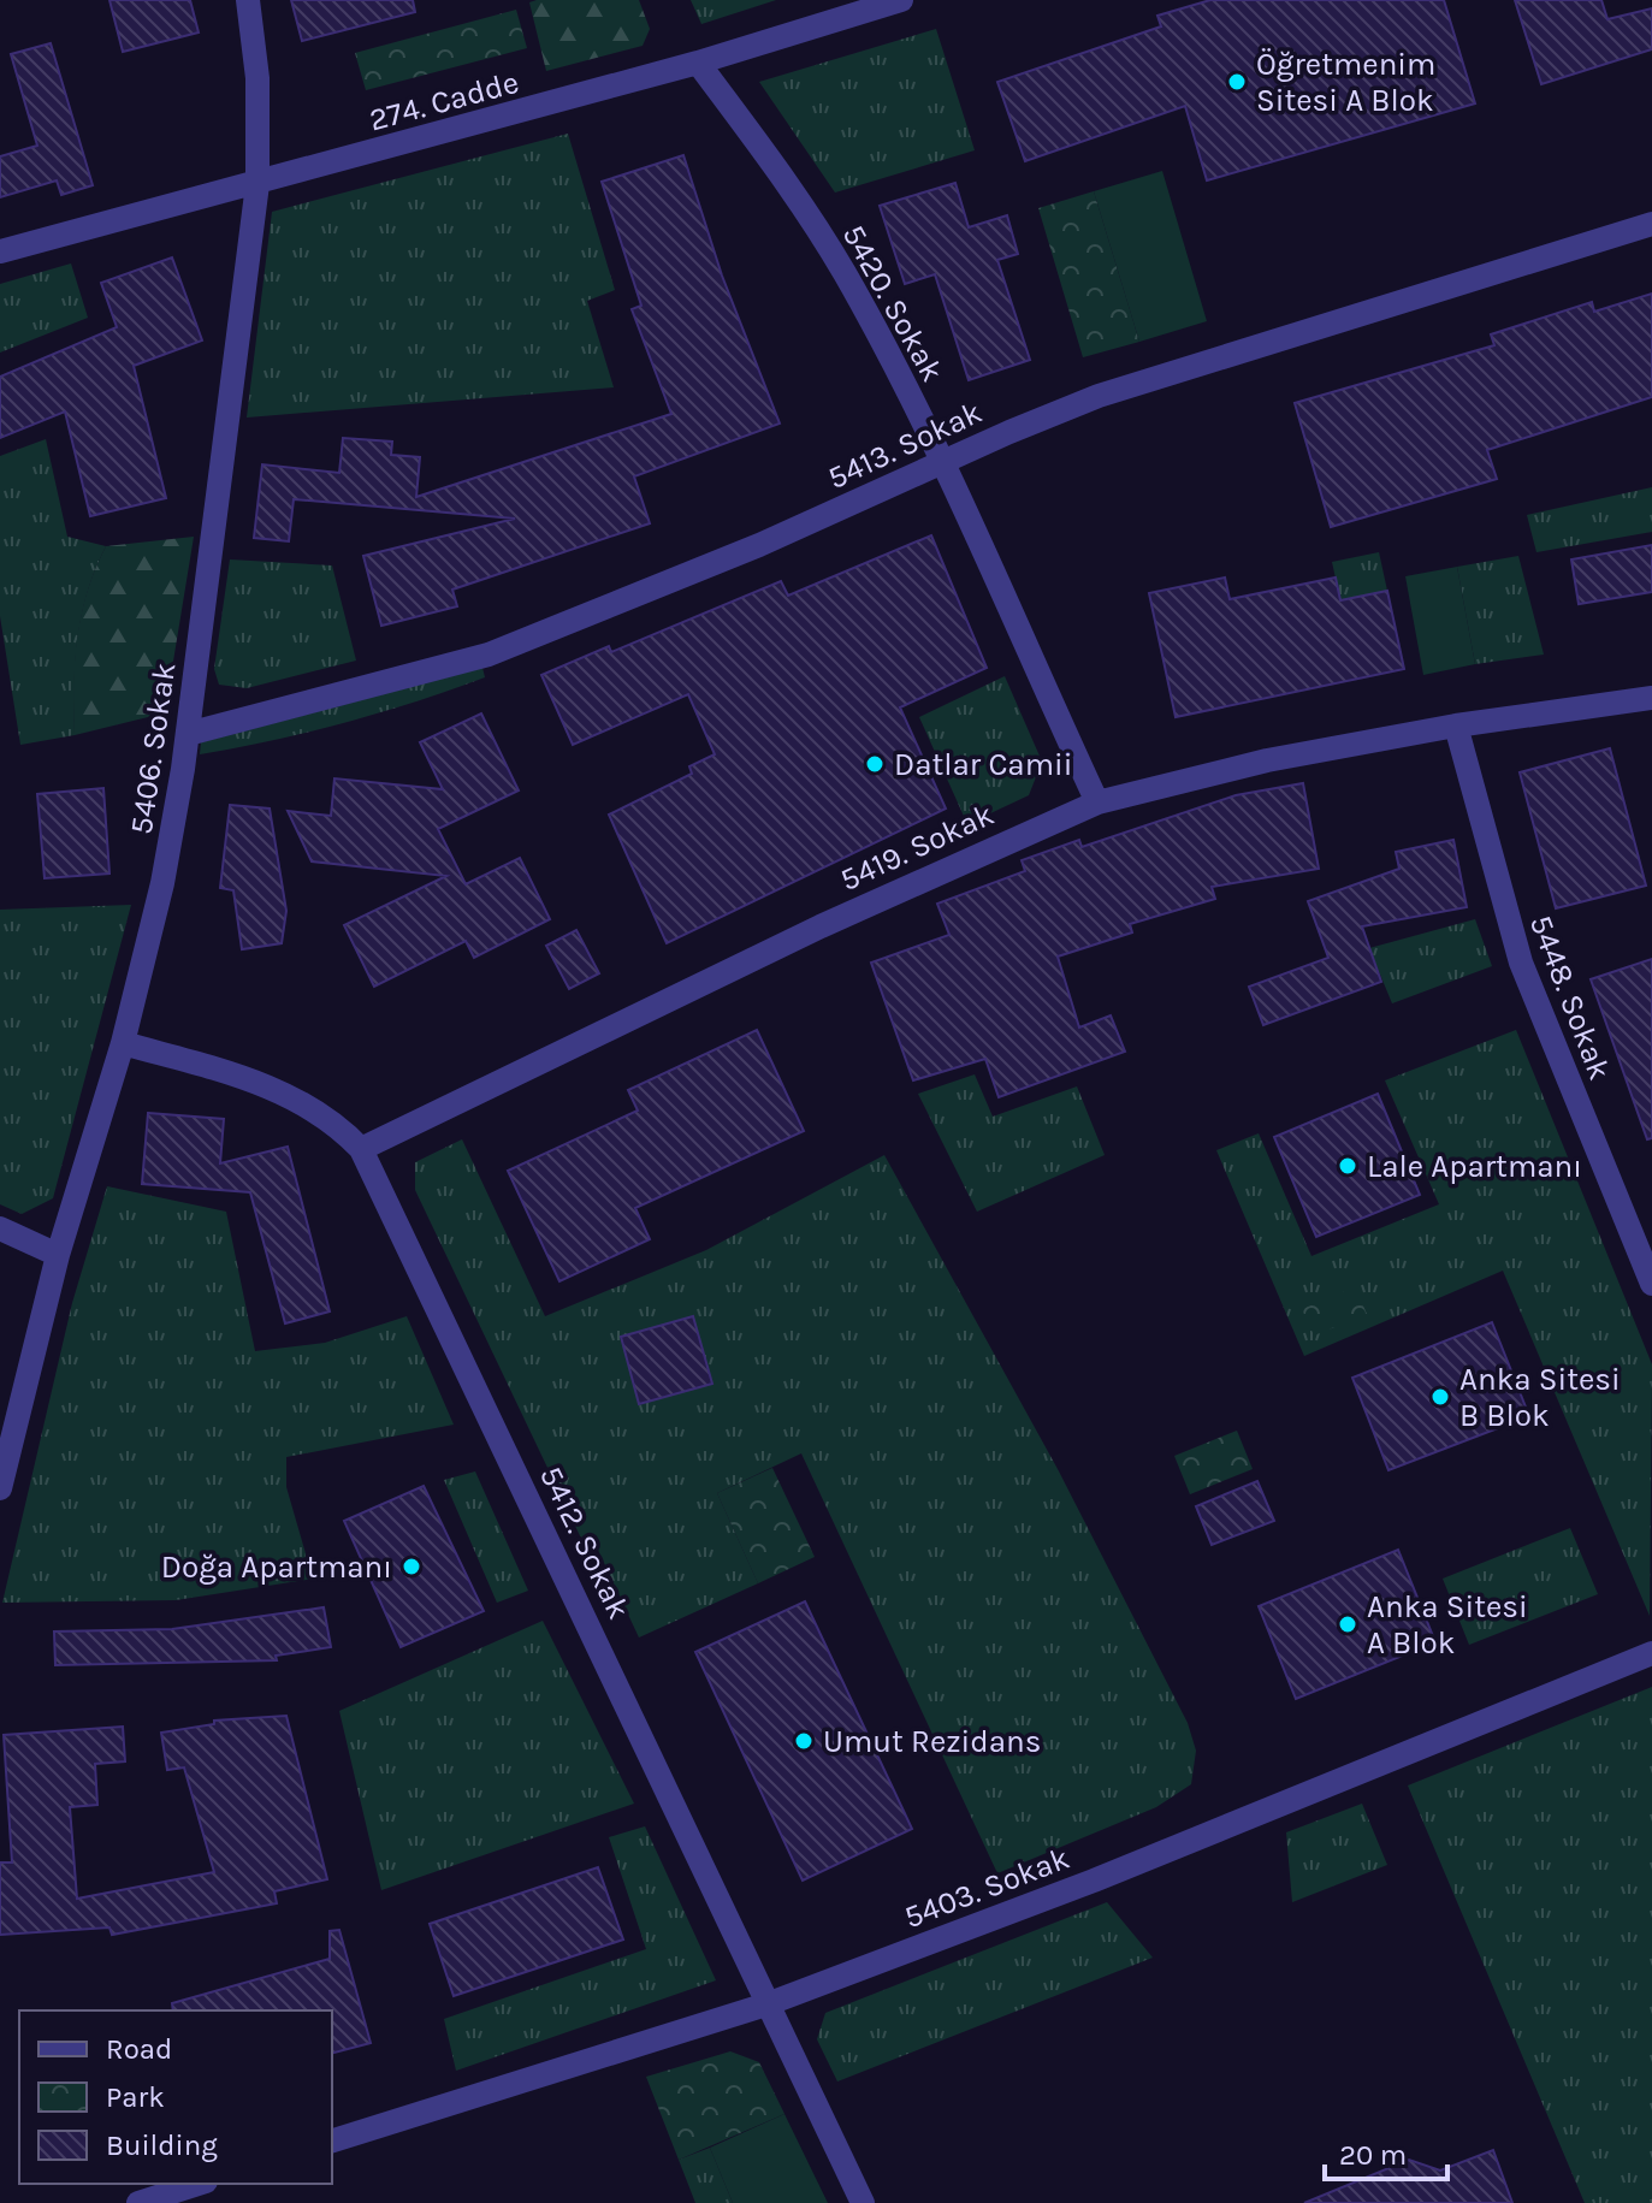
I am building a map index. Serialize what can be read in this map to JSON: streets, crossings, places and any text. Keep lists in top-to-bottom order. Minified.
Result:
{"streets":{"street":["274. Cadde","5420. Sokak","5413. Sokak","5406. Sokak","5419. Sokak","5448. Sokak","5412. Sokak","5403. Sokak"]},"crossings":[["274. Cadde","5420. Sokak"],["274. Cadde","5406. Sokak"],["5420. Sokak","5413. Sokak"],["5420. Sokak","5419. Sokak"],["5413. Sokak","5406. Sokak"],["5406. Sokak","5412. Sokak"],["5419. Sokak","5448. Sokak"],["5419. Sokak","5412. Sokak"],["5412. Sokak","5403. Sokak"]],"places":["Öğretmenim Sitesi A Blok","Datlar Camii","Lale Apartmanı","Anka Sitesi B Blok","Doğa Apartmanı","Anka Sitesi A Blok","Umut Rezidans"],"legend":["Road","Park","Building"],"scale_bar":"20 m"}
